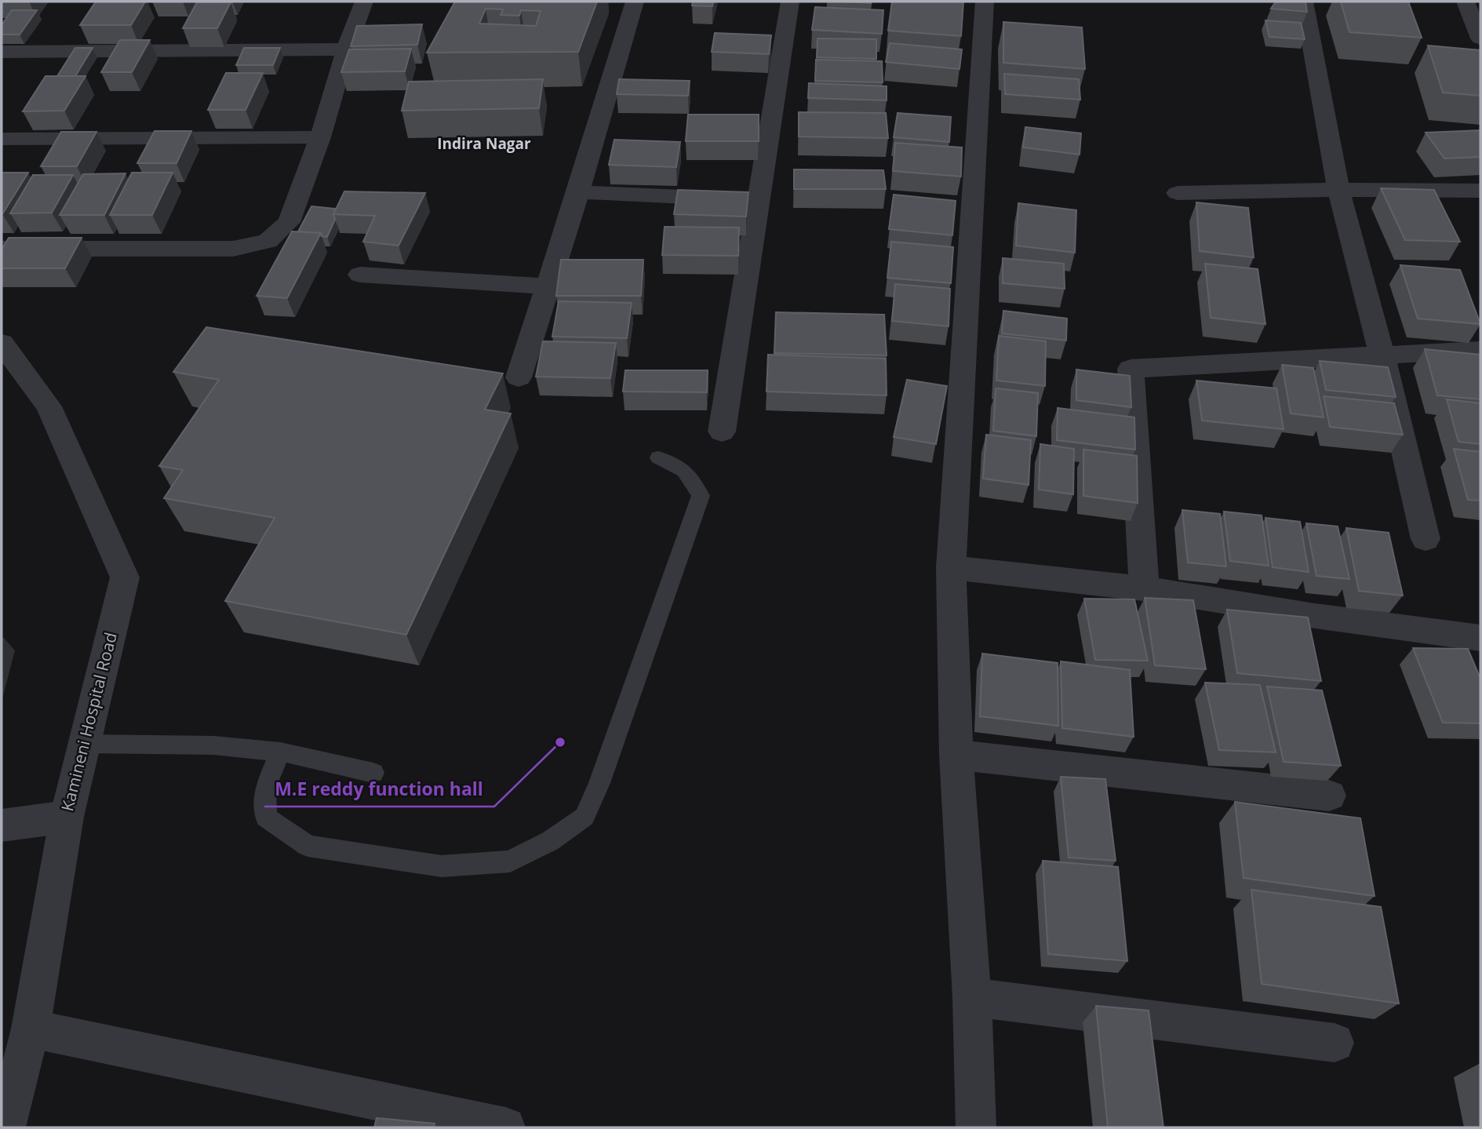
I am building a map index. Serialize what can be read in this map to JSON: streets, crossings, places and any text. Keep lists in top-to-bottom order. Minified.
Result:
{"streets":{"street":["Kamineni Hospital Road"]},"districts":["Indira Nagar"],"places":["M.E reddy function hall"]}
